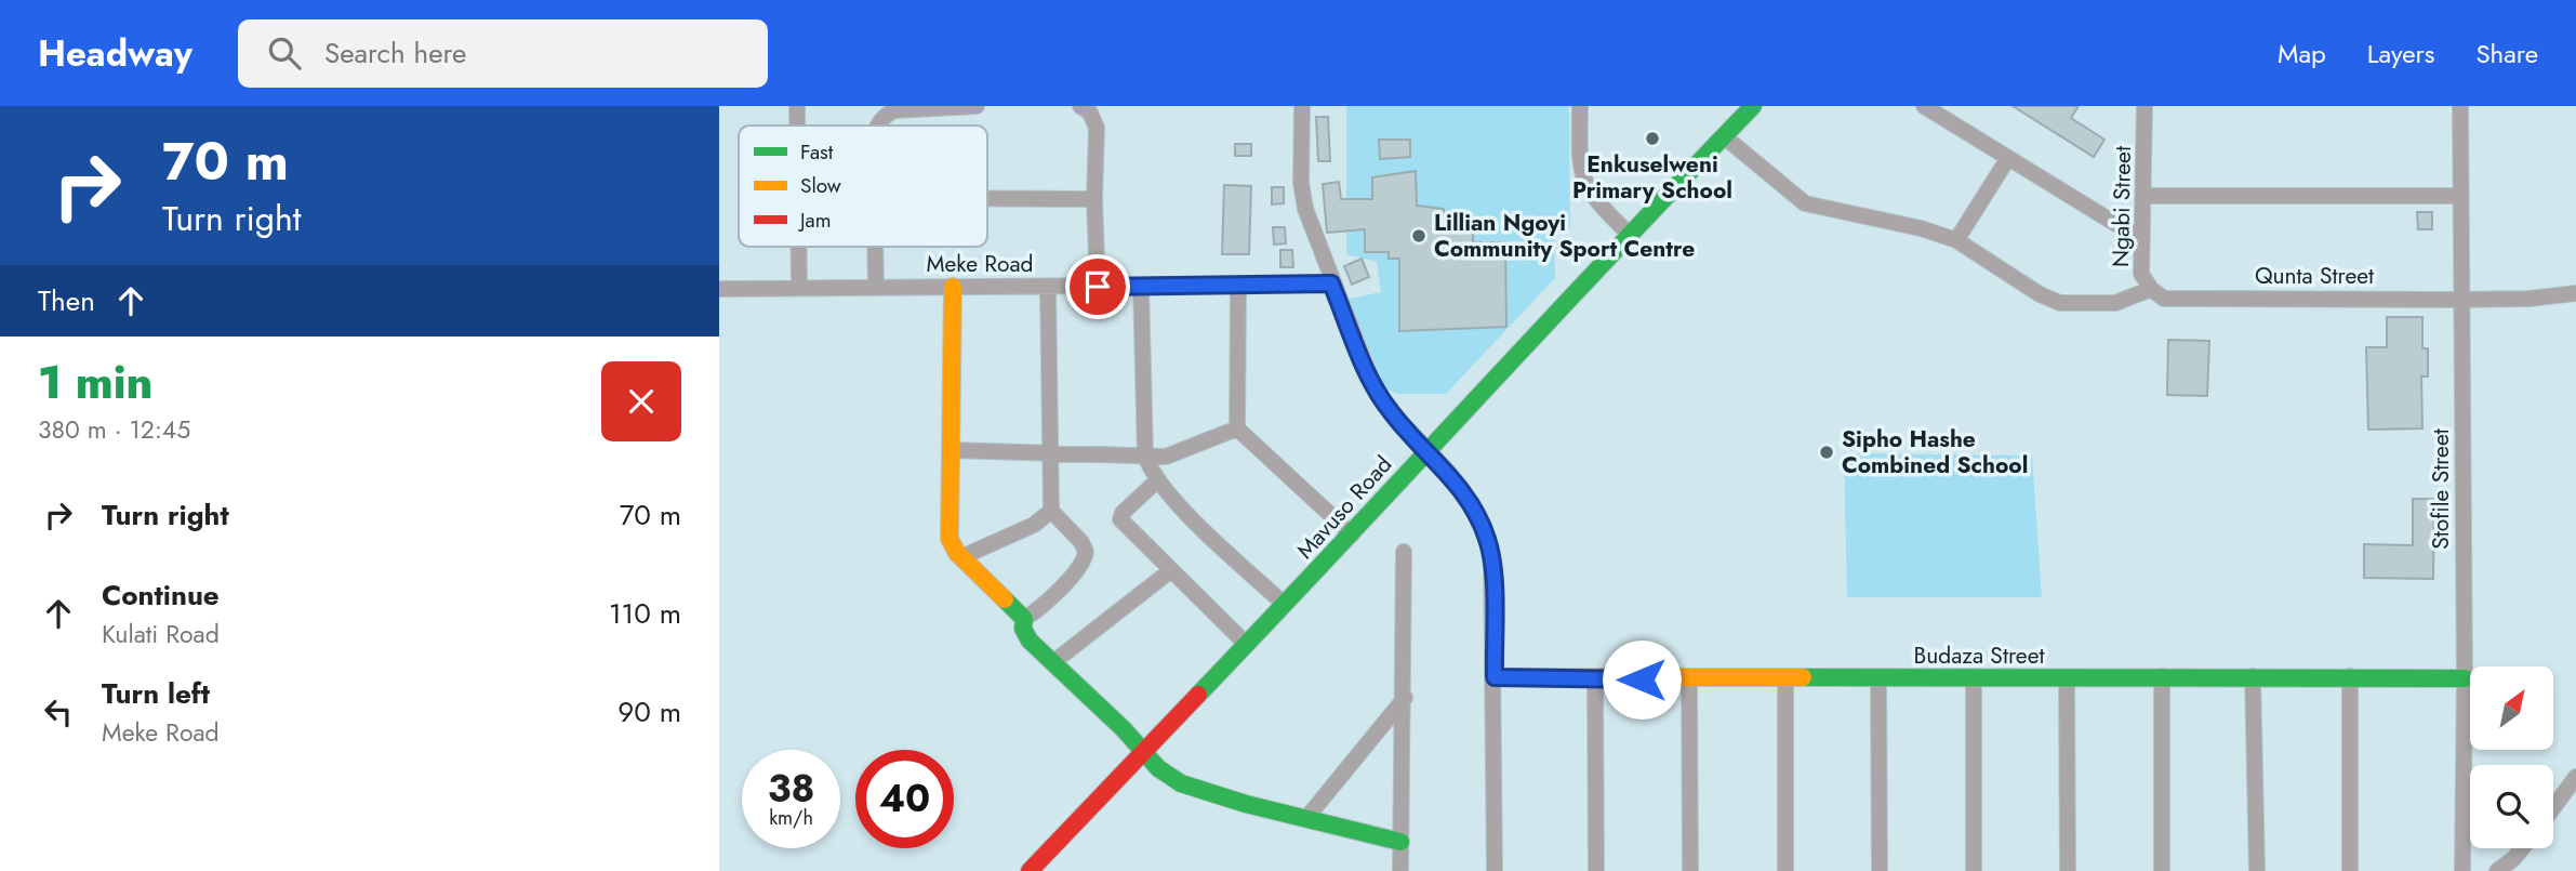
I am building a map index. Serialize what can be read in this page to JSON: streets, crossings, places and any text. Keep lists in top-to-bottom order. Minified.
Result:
{"streets":{"street":["Ngabi Street","Meke Road","Qunta Street","Stofile Street","Mavuso Road","Budaza Street"]},"crossings":[["Ngabi Street","Qunta Street"],["Qunta Street","Stofile Street"],["Stofile Street","Budaza Street"]],"places":["Enkuselweni Primary School","Lillian Ngoyi Community Sport Centre","Sipho Hashe Combined School"],"legend":["Fast","Slow","Jam"],"north":"top right","page":{"header":"Headway","search":"Search here","nav":["Map","Layers","Share"],"turn":["70 m","Turn right"],"then":"Then","heading":["1 min","380 m · 12:45"],"list":[{"name":"Turn right","value":"70 m"},{"name":"Continue","note":"Kulati Road","value":"110 m"},{"name":"Turn left","note":"Meke Road","value":"90 m"}],"speed":"38 km/h","limit":"40"}}
